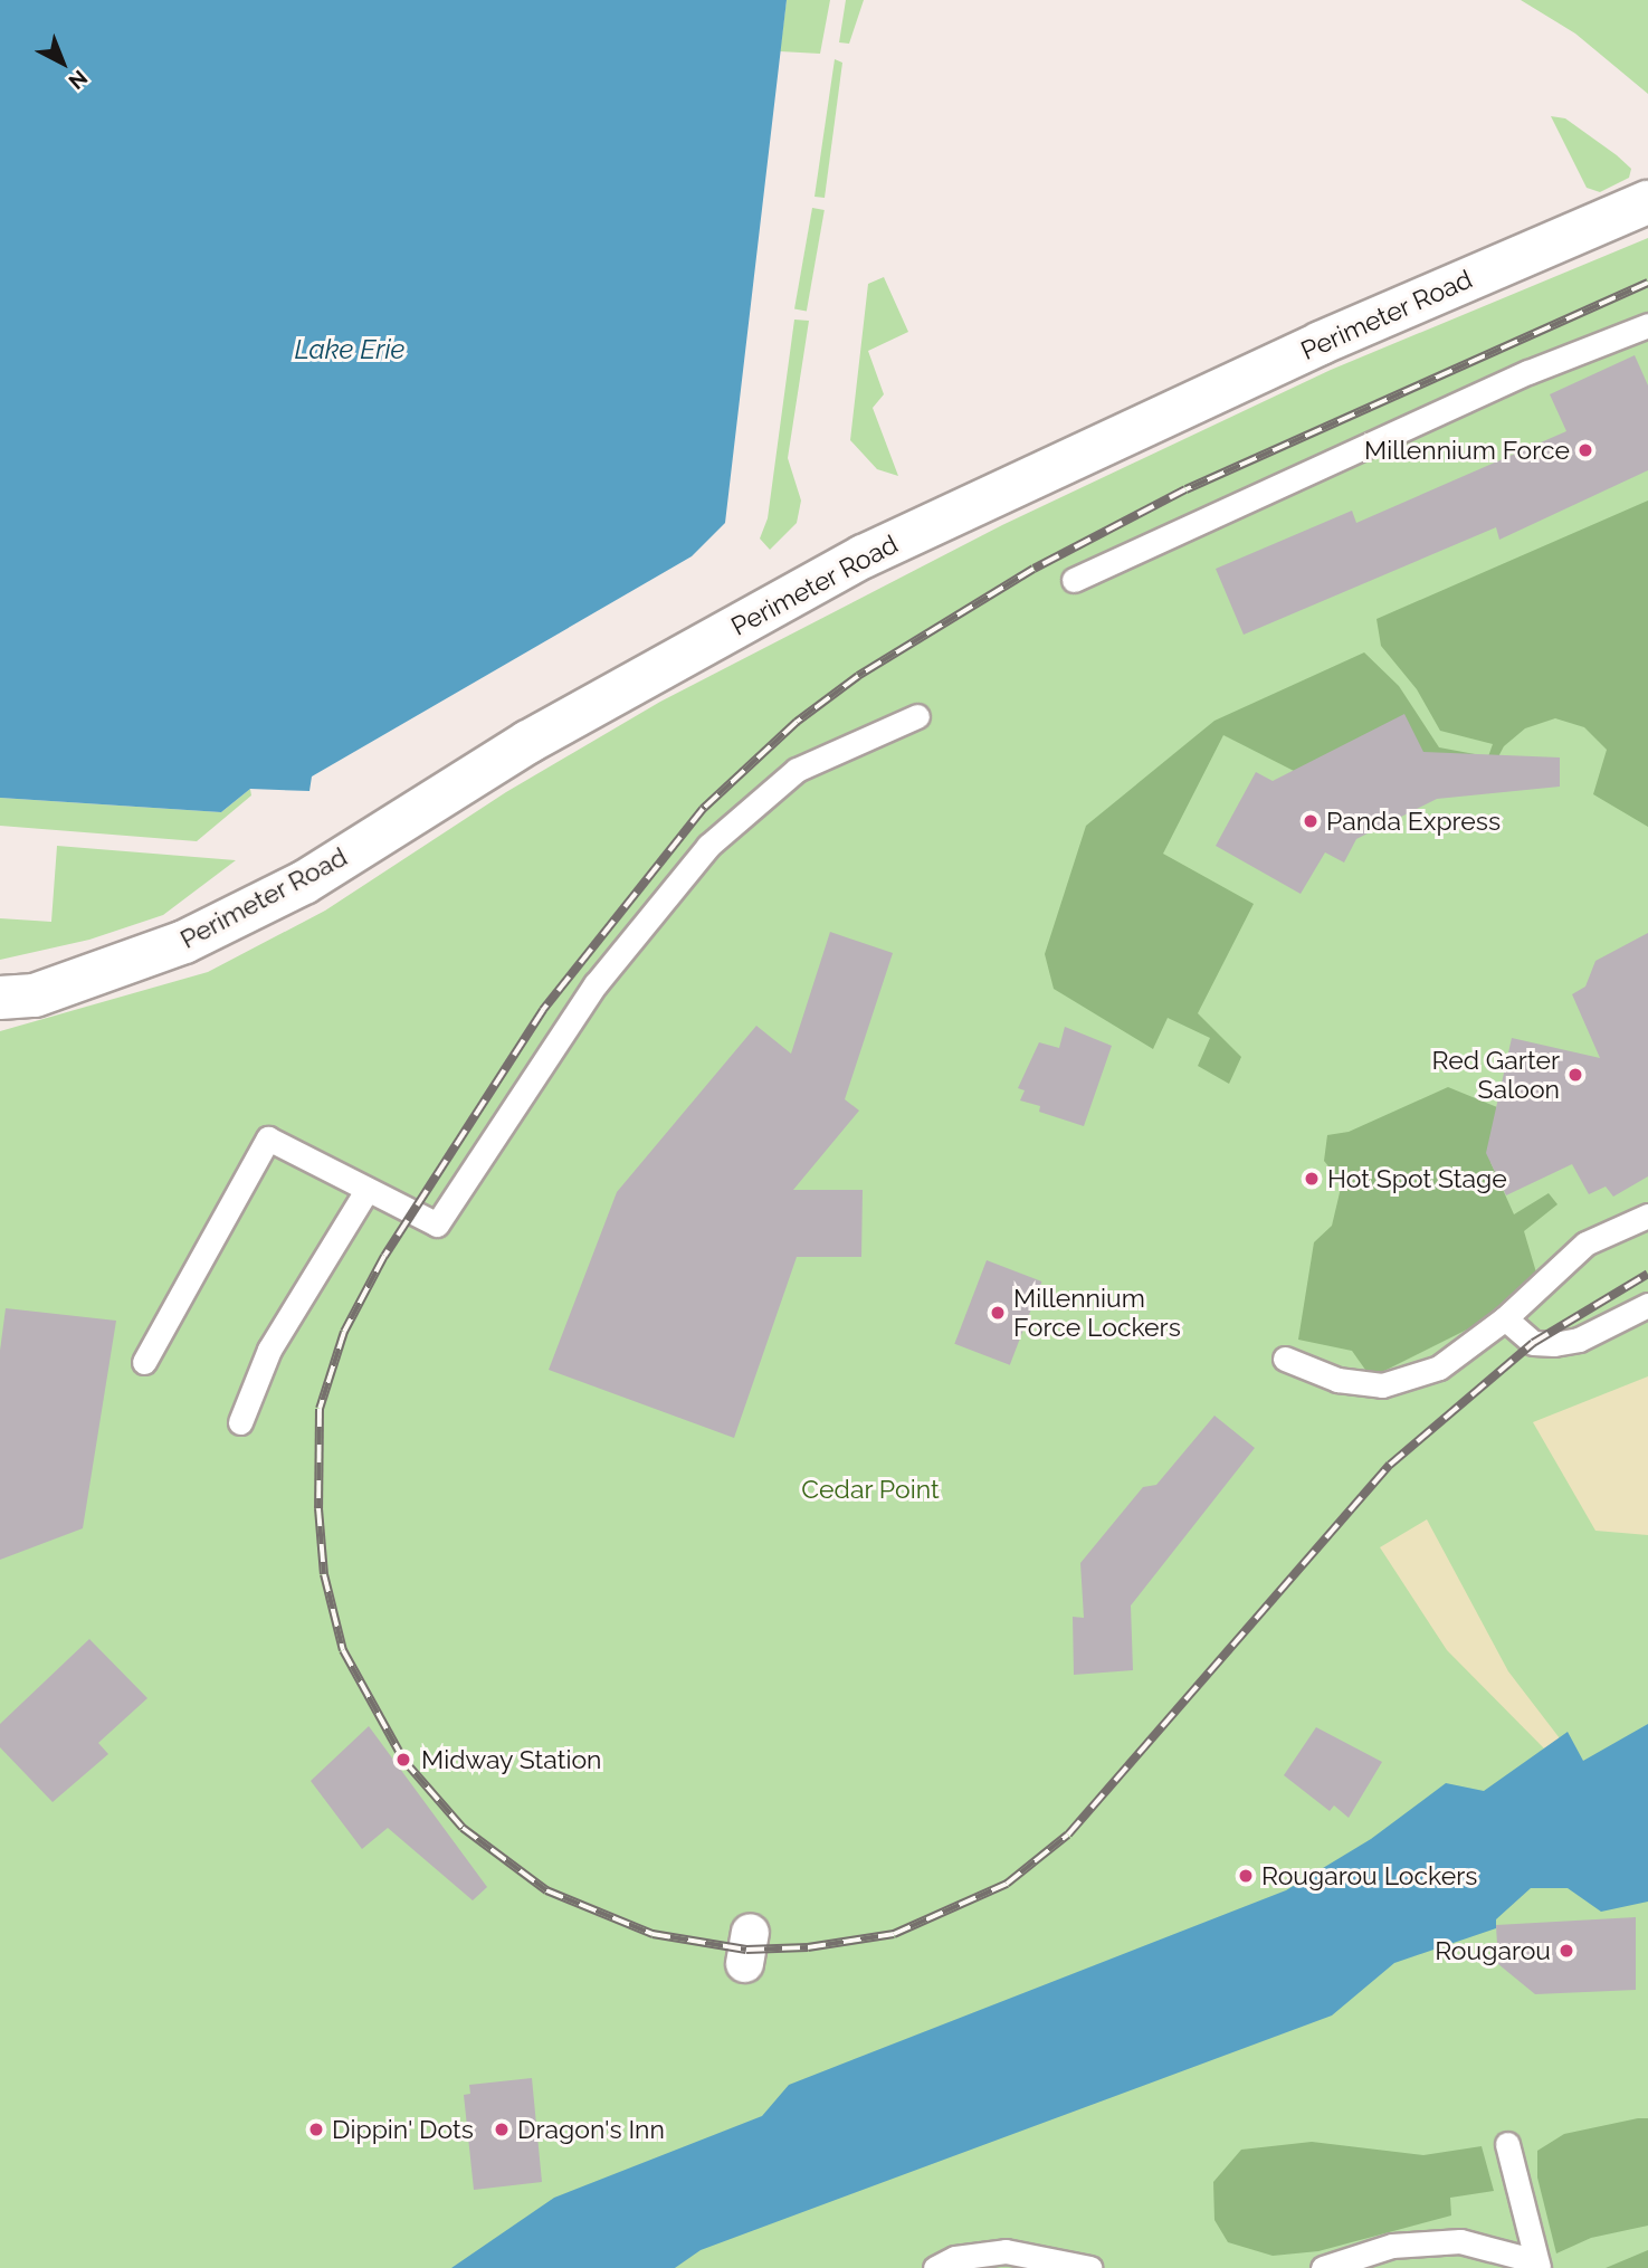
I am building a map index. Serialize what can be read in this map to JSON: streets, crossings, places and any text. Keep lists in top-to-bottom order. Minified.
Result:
{"streets":{"street":["Perimeter Road"]},"water":["Lake Erie"],"parks":["Cedar Point"],"places":["Millennium Force","Panda Express","Red Garter Saloon","Hot Spot Stage","Millennium Force Lockers","Midway Station","Rougarou Lockers","Rougarou","Dippin' Dots","Dragon's Inn"],"north":"bottom right"}
